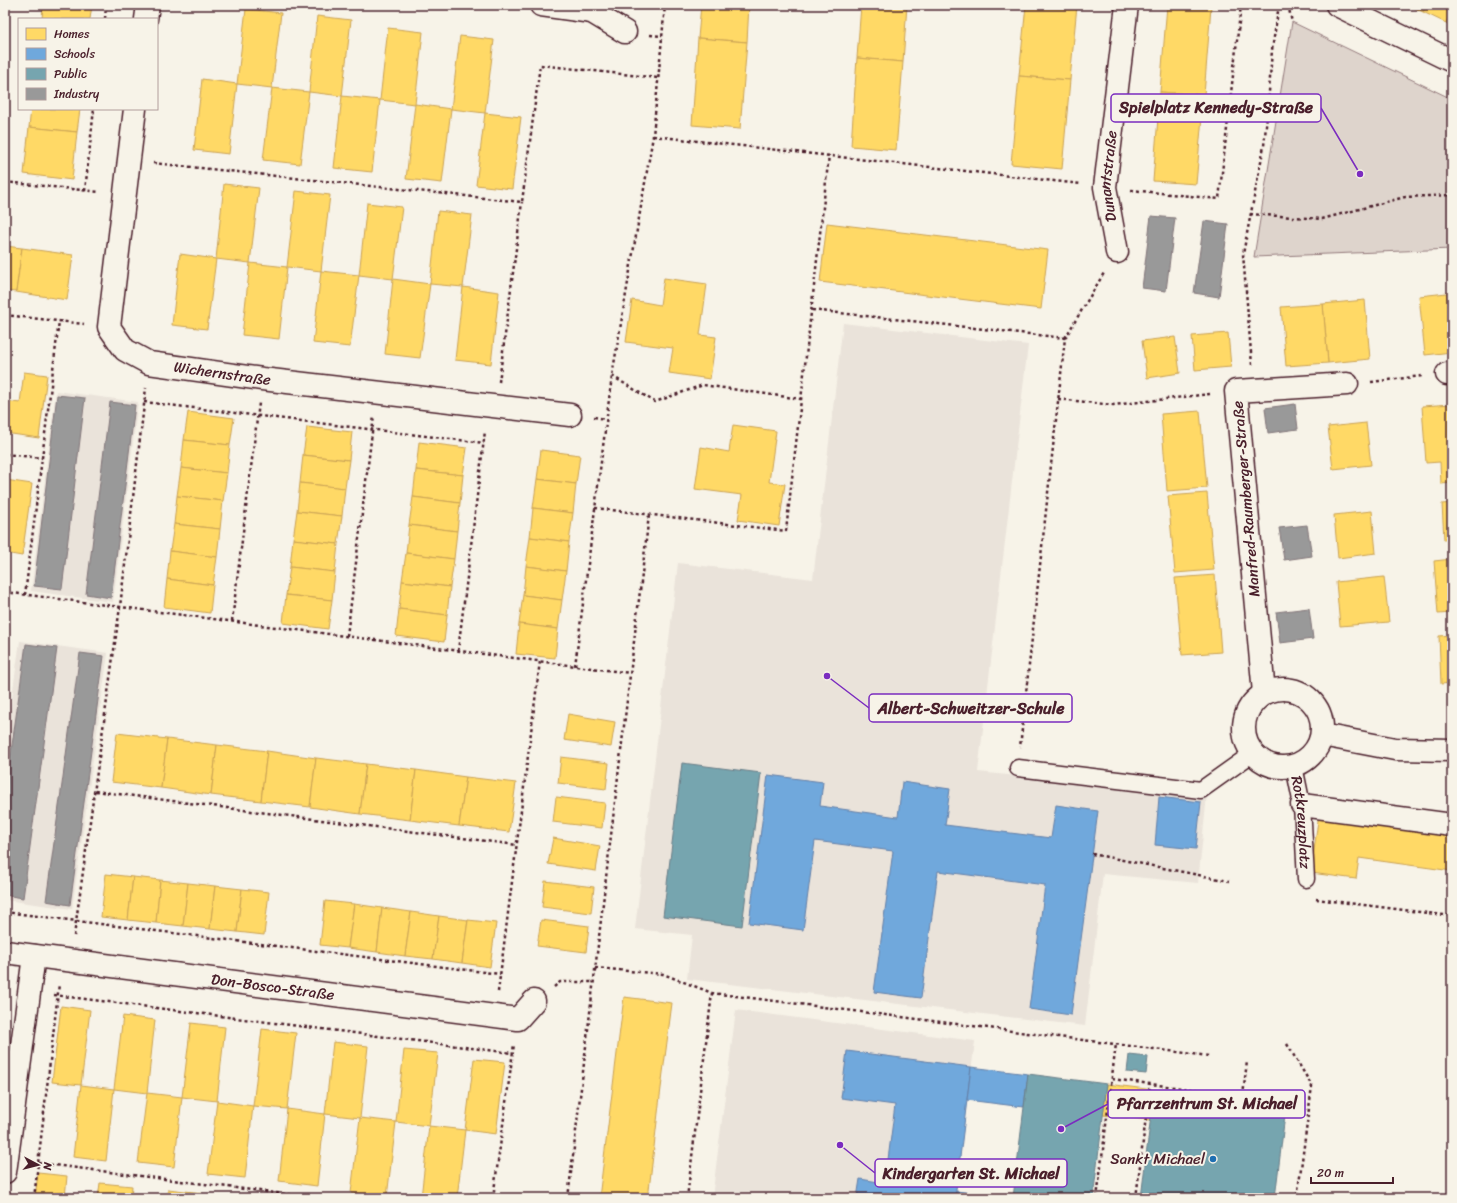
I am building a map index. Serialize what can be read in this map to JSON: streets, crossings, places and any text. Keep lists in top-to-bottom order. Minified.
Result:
{"streets":{"street":["Dunantstraße","Wichernstraße","Manfred-Raumberger-Straße","Don-Bosco-Straße"],"lane":["Rotkreuzplatz"]},"crossings":[["Manfred-Raumberger-Straße","Rotkreuzplatz"]],"places":["Spielplatz Kennedy-Straße","Albert-Schweitzer-Schule","Pfarrzentrum St. Michael","Kindergarten St. Michael","Sankt Michael"],"legend":["Homes","Schools","Public","Industry"],"scale_bar":"20 m","north":"right"}
